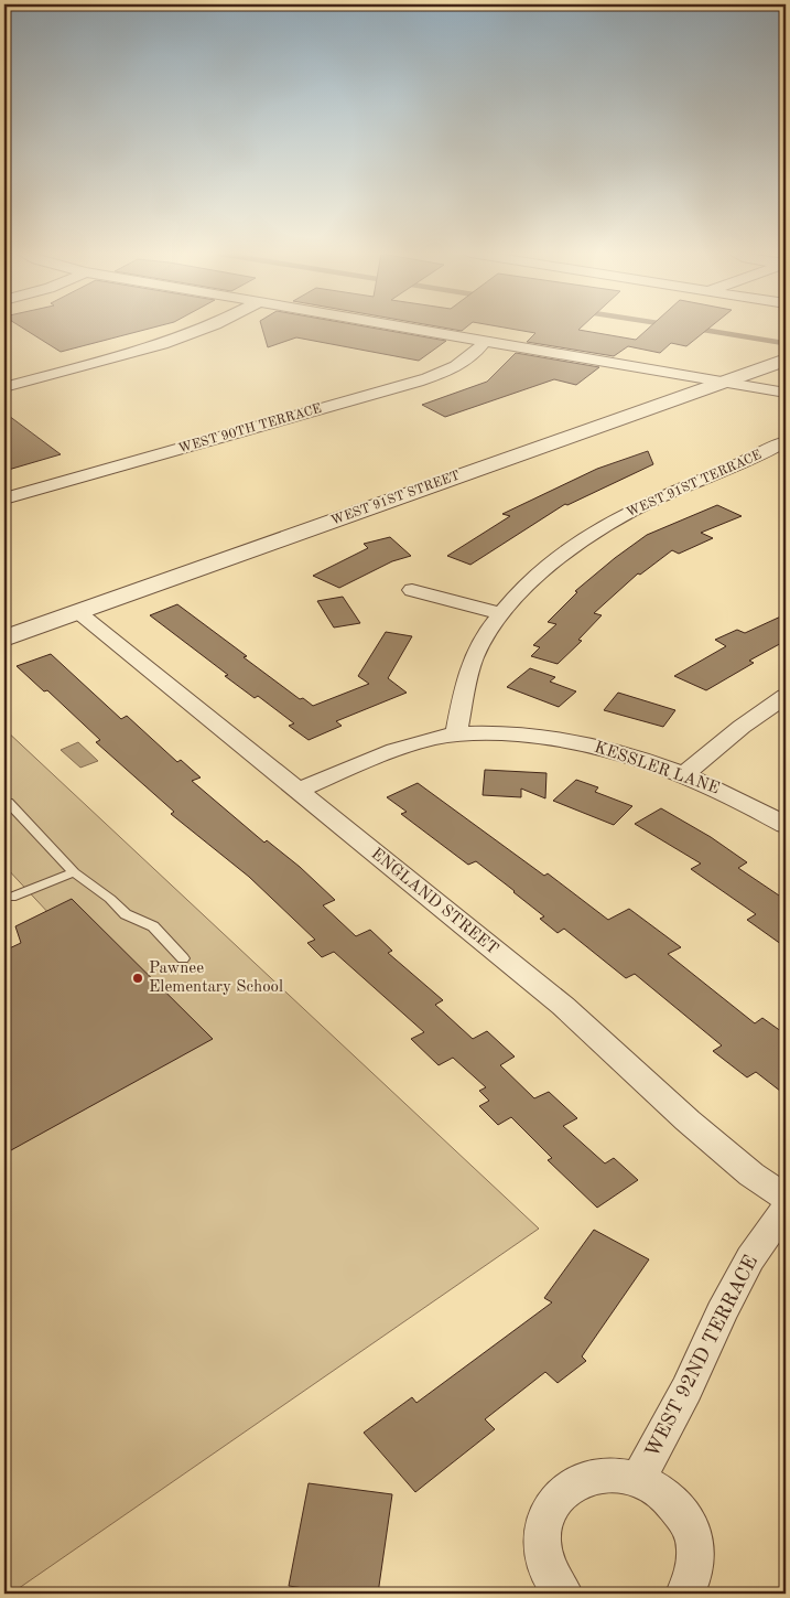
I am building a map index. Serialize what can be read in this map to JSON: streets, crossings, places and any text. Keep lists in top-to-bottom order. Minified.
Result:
{"streets":{"street":["WEST 90TH TERRACE","WEST 91ST TERRACE","WEST 91ST STREET","KESSLER LANE","ENGLAND STREET","WEST 92ND TERRACE"]},"crossings":[["WEST 91ST TERRACE","KESSLER LANE"],["WEST 91ST STREET","ENGLAND STREET"],["KESSLER LANE","ENGLAND STREET"]],"places":["Pawnee Elementary School"]}
